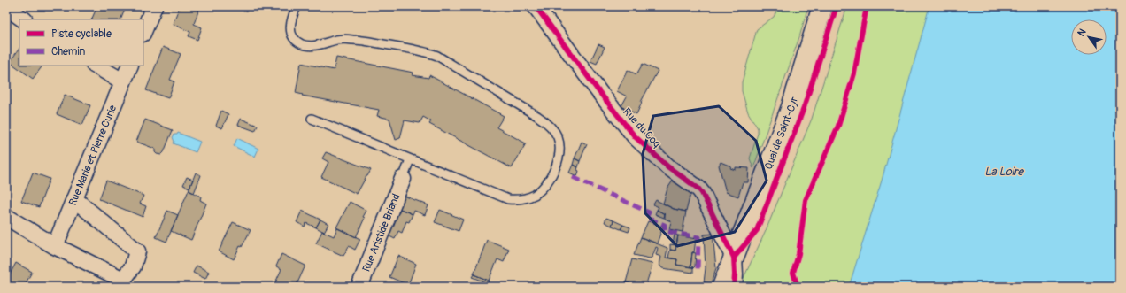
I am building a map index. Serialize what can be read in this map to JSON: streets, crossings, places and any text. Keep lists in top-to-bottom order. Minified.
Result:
{"streets":{"main road":["Quai de Saint-Cyr"],"street":["Rue du Coq","Rue Marie et Pierre Curie","Rue Aristide Briand"]},"crossings":[["Rue du Coq","Quai de Saint-Cyr"]],"water":["La Loire"],"legend":["Piste cyclable","Chemin"],"north":"top left"}
